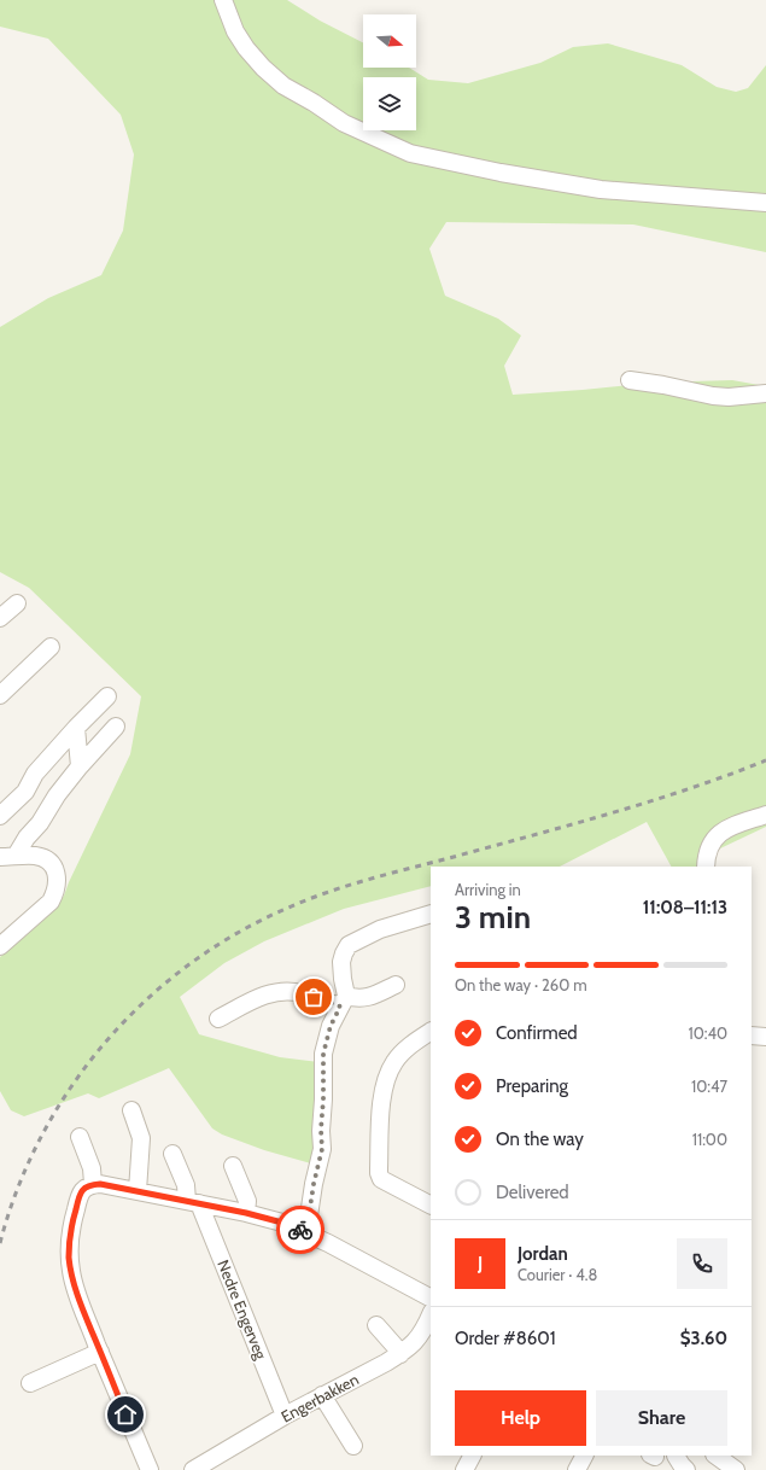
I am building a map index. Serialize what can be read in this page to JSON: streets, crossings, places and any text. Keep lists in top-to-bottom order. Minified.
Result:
{"streets":{"street":["Nedre Engerveg","Engerbakken"]},"crossings":[["Nedre Engerveg","Engerbakken"]],"north":"right","page":{"heading":["3 min","Arriving in","11:08–11:13"],"panel":["Jordan","Courier · 4.8","Order #8601","$3.60"],"bar":"On the way · 260 m","list":[["Confirmed","10:40"],["Preparing","10:47"],["On the way","11:00"],"Delivered"],"round":"J","buttons":["Help","Share"]}}
